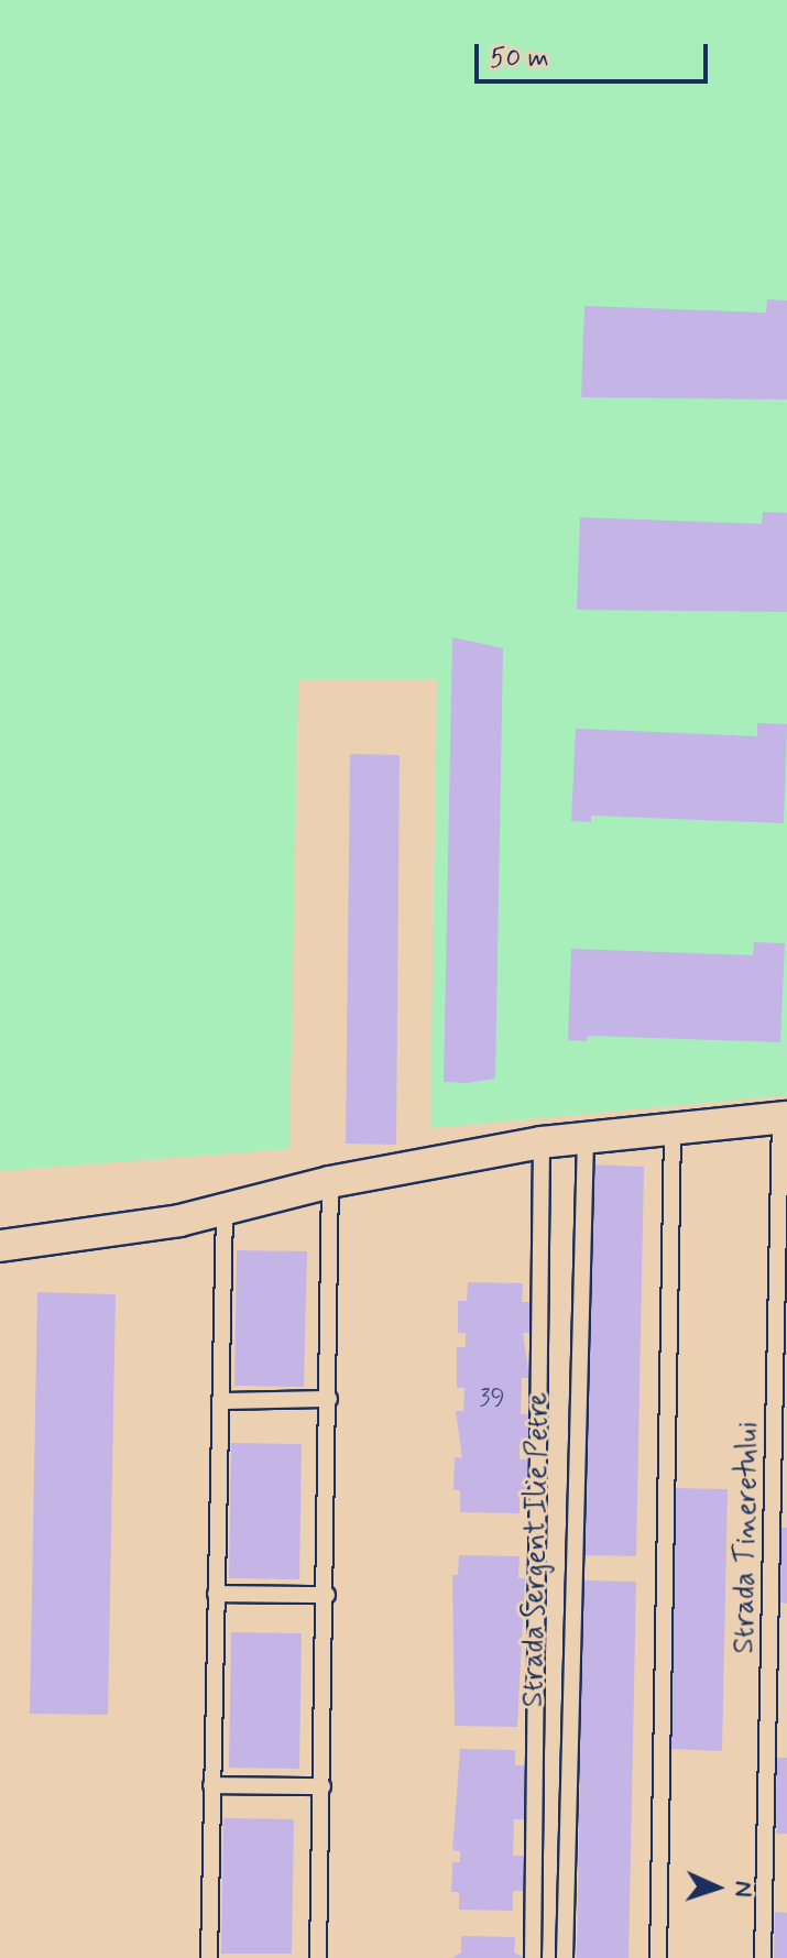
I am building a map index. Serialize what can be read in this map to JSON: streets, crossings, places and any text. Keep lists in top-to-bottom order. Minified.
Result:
{"streets":{"lane":["Strada Tineretului","Strada Sergent Ilie Petre"]},"house_numbers":["39"],"scale_bar":"50 m","north":"right"}
